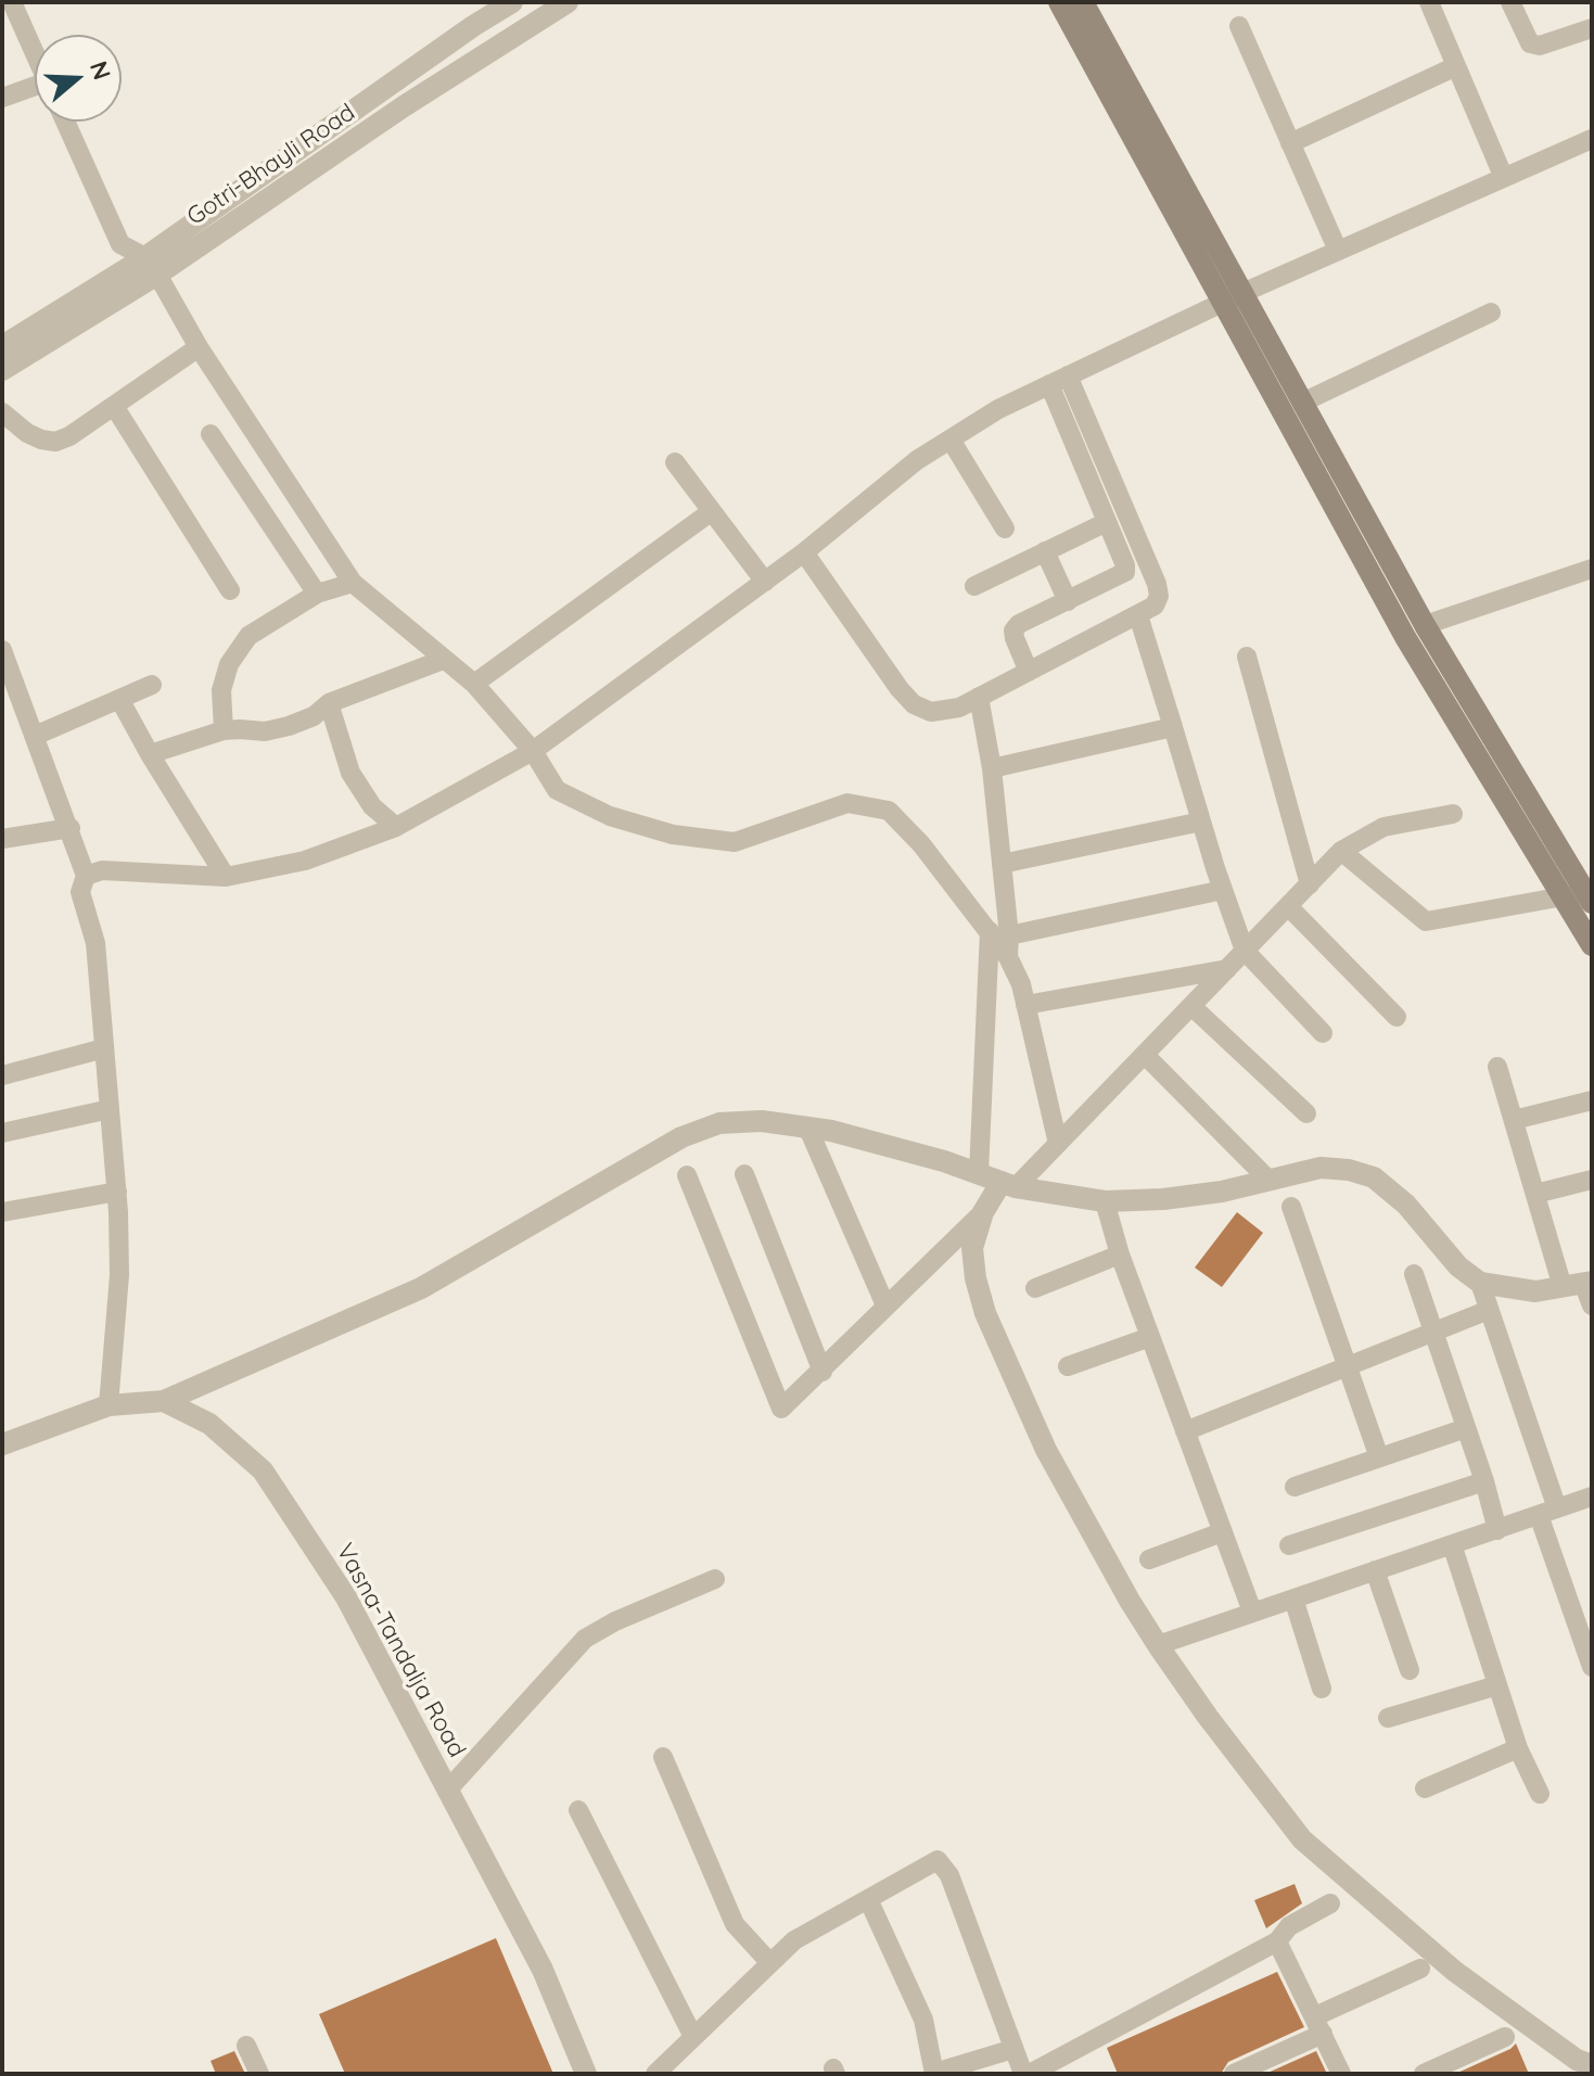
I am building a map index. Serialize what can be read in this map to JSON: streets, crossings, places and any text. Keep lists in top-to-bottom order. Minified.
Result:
{"streets":{"street":["Gotri-Bhayli Road","Vasna-Tandalja Road"]},"north":"right"}
